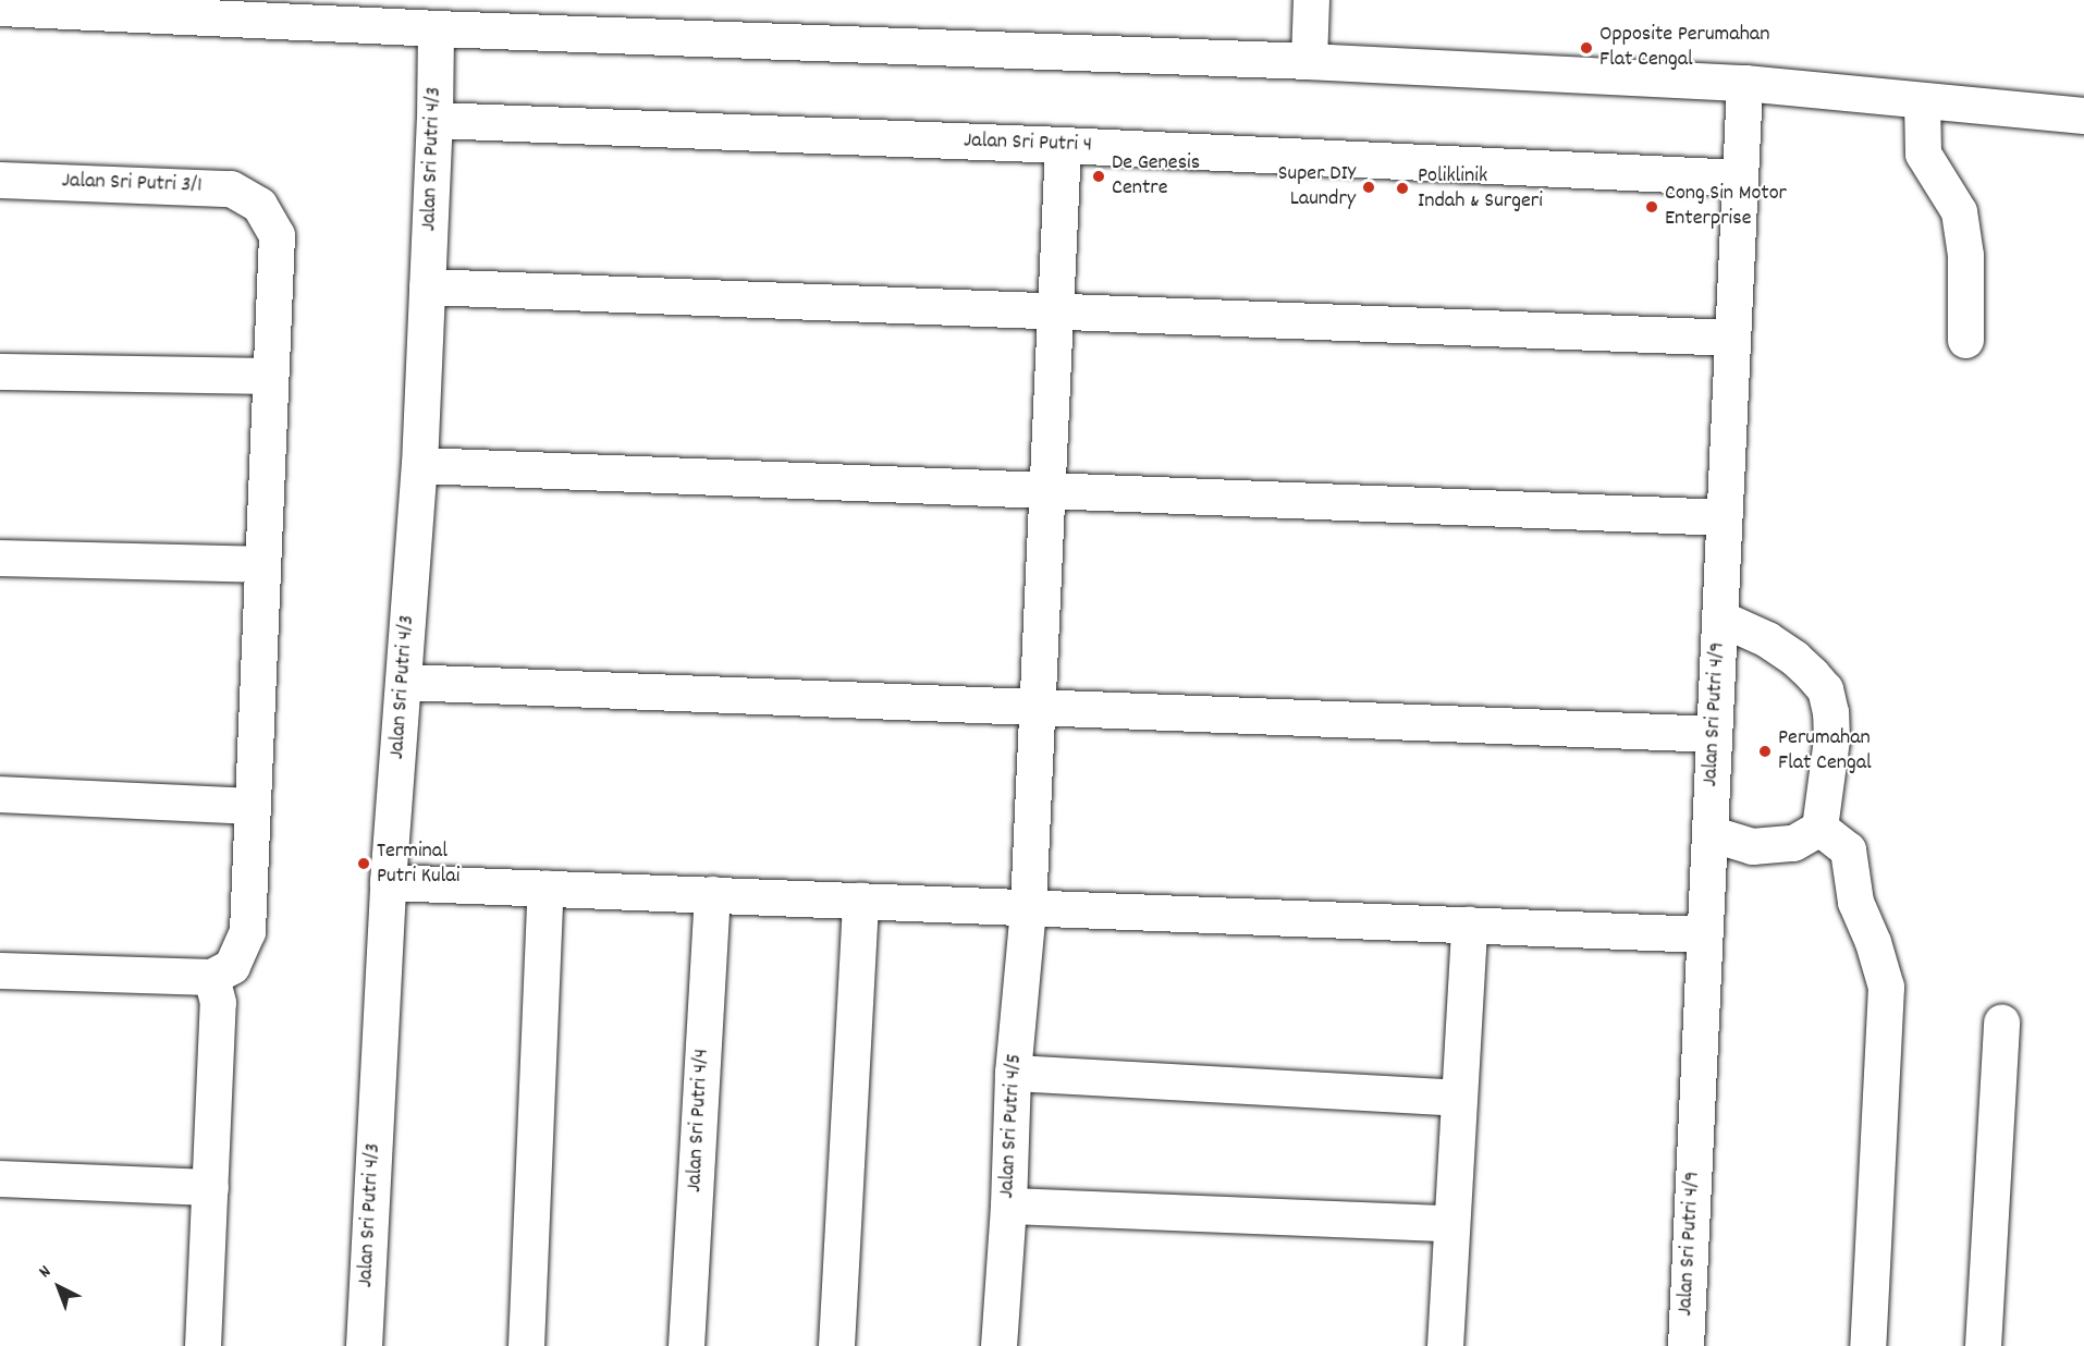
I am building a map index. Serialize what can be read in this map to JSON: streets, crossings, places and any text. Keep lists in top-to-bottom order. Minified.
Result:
{"streets":{"street":["Jalan Sri Putri 4","Jalan Sri Putri 4/3","Jalan Sri Putri 3/1","Jalan Sri Putri 4/9","Jalan Sri Putri 4/4","Jalan Sri Putri 4/5"]},"crossings":[["Jalan Sri Putri 4","Jalan Sri Putri 4/3"],["Jalan Sri Putri 4","Jalan Sri Putri 4/9"],["Jalan Sri Putri 4","Jalan Sri Putri 4/5"]],"places":["Opposite Perumahan Flat Cengal","De Genesis Centre","Super DIY Laundry","Poliklinik Indah & Surgeri","Cong Sin Motor Enterprise","Perumahan Flat Cengal","Terminal Putri Kulai"],"north":"top left"}
